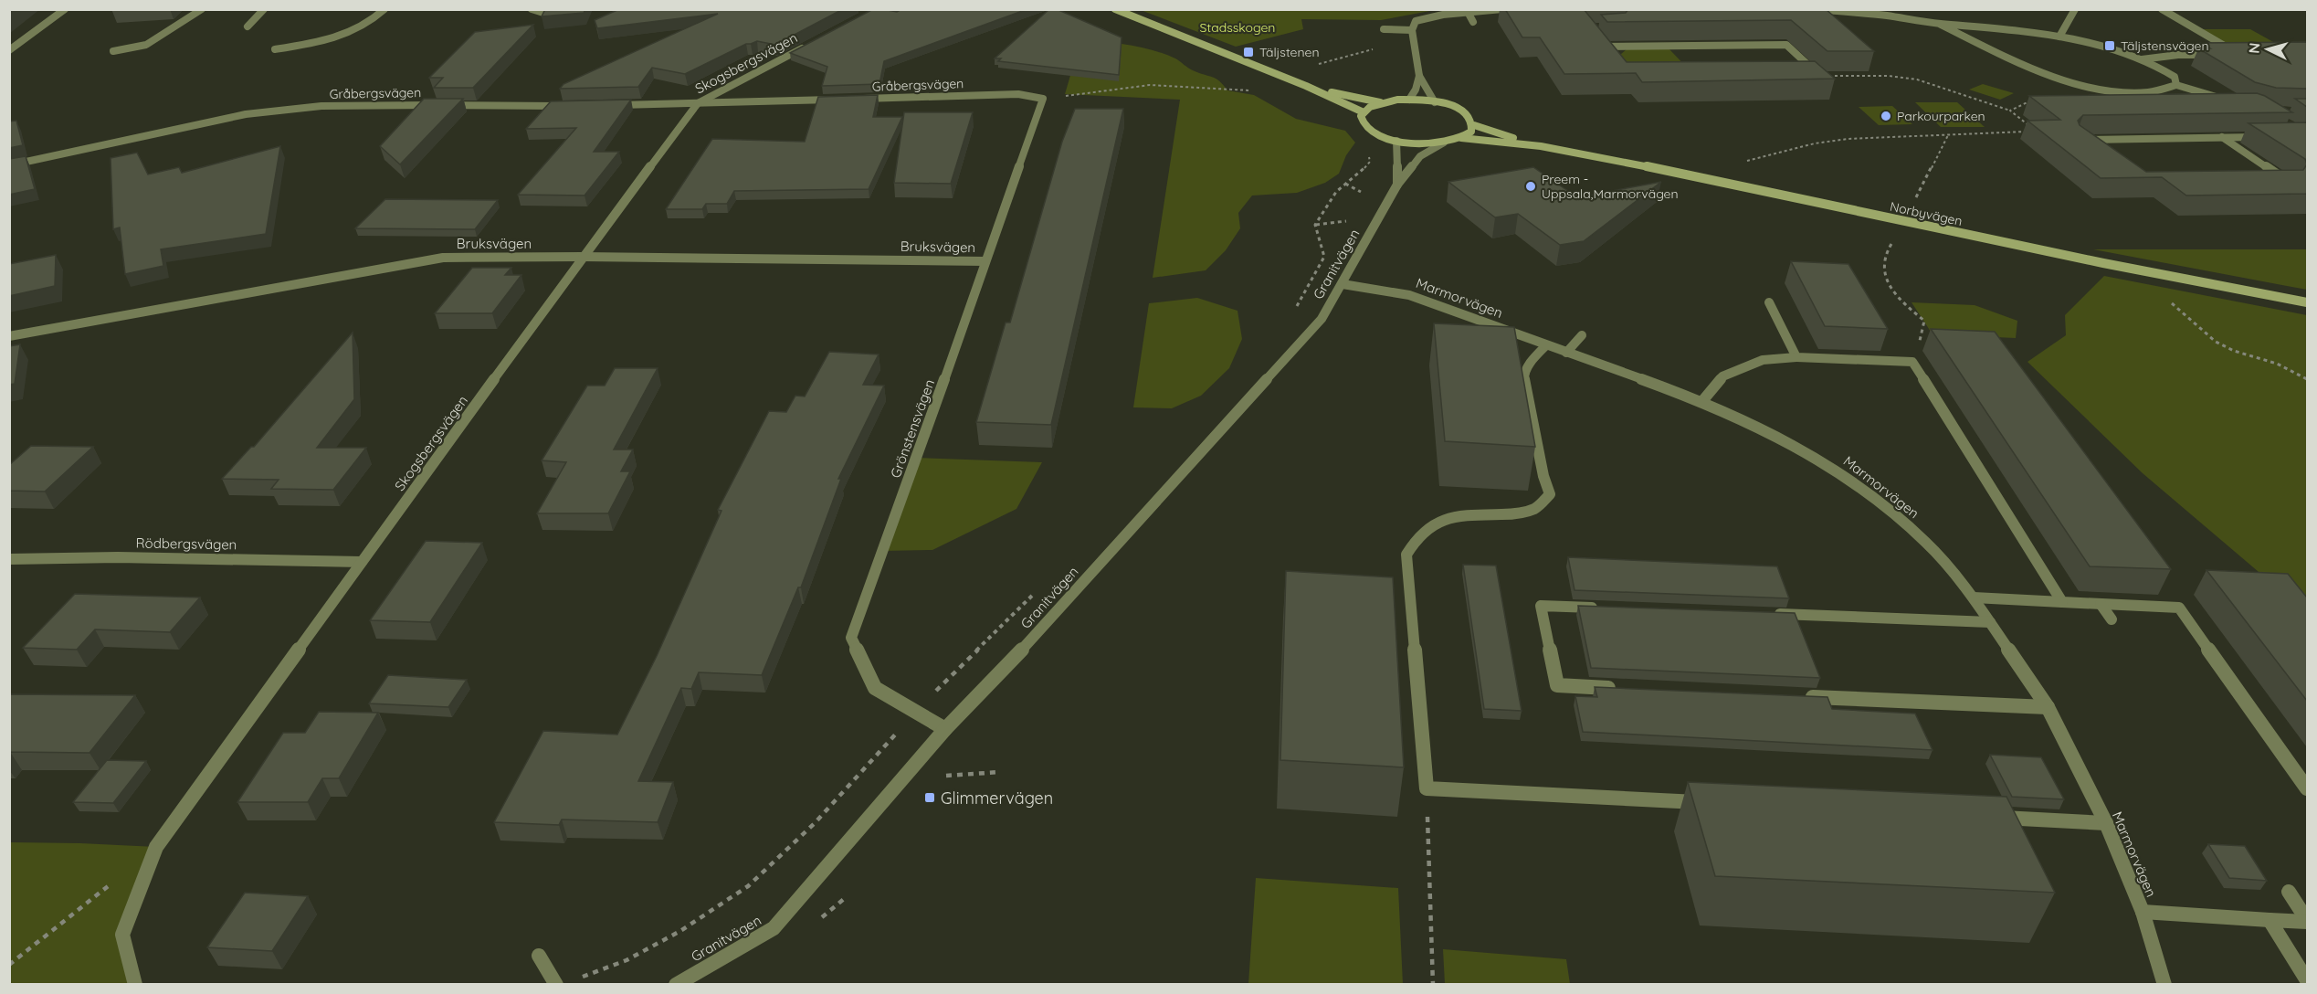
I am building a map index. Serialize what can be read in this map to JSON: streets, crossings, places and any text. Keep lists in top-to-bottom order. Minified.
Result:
{"streets":{"street":["Skogsbergsvägen","Gråbergsvägen","Norbyvägen","Bruksvägen","Granitvägen","Marmorvägen","Grönstensvägen","Rödbergsvägen"]},"crossings":[["Skogsbergsvägen","Bruksvägen"],["Skogsbergsvägen","Rödbergsvägen"],["Gråbergsvägen","Grönstensvägen"],["Bruksvägen","Grönstensvägen"],["Granitvägen","Marmorvägen"],["Granitvägen","Grönstensvägen"]],"parks":["Stadsskogen"],"places":{"transit":["Täljstensvägen","Täljstenen","Glimmervägen"],"other":["Parkourparken","Preem - Uppsala,Marmorvägen"]},"north":"left"}
